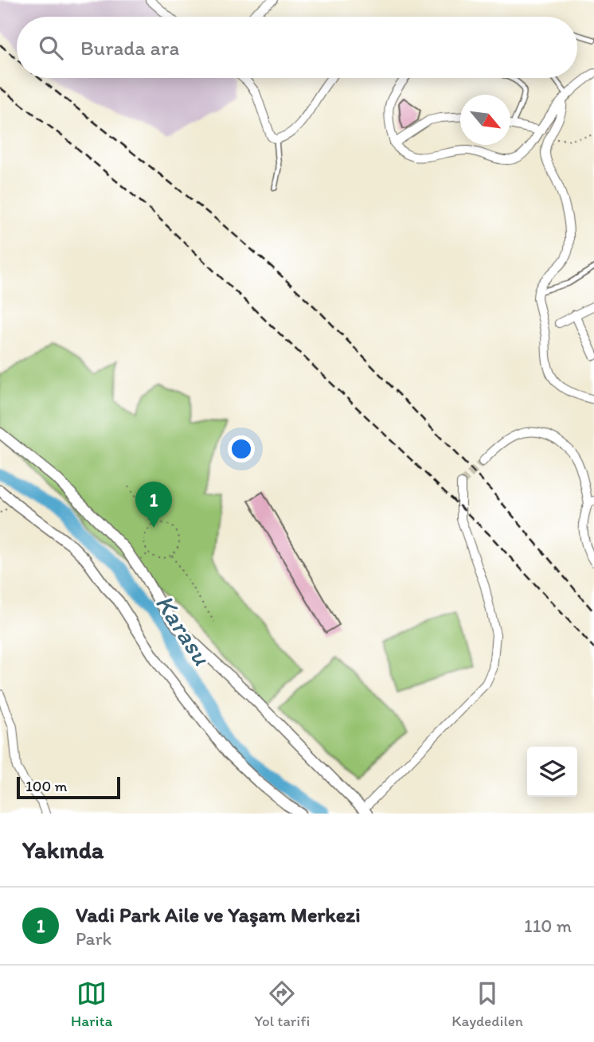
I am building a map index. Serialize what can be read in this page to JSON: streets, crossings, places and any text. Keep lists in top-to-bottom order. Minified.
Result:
{"water":["Karasu"],"scale_bar":"100 m","north":"bottom right","page":{"search":"Burada ara","pins":"1","scale":"100 m","heading":"Yakında","list":[{"mark":"1","name":"Vadi Park Aile ve Yaşam Merkezi","note":"Park","value":"110 m"}],"nav":["Harita","Yol tarifi","Kaydedilen"]}}
